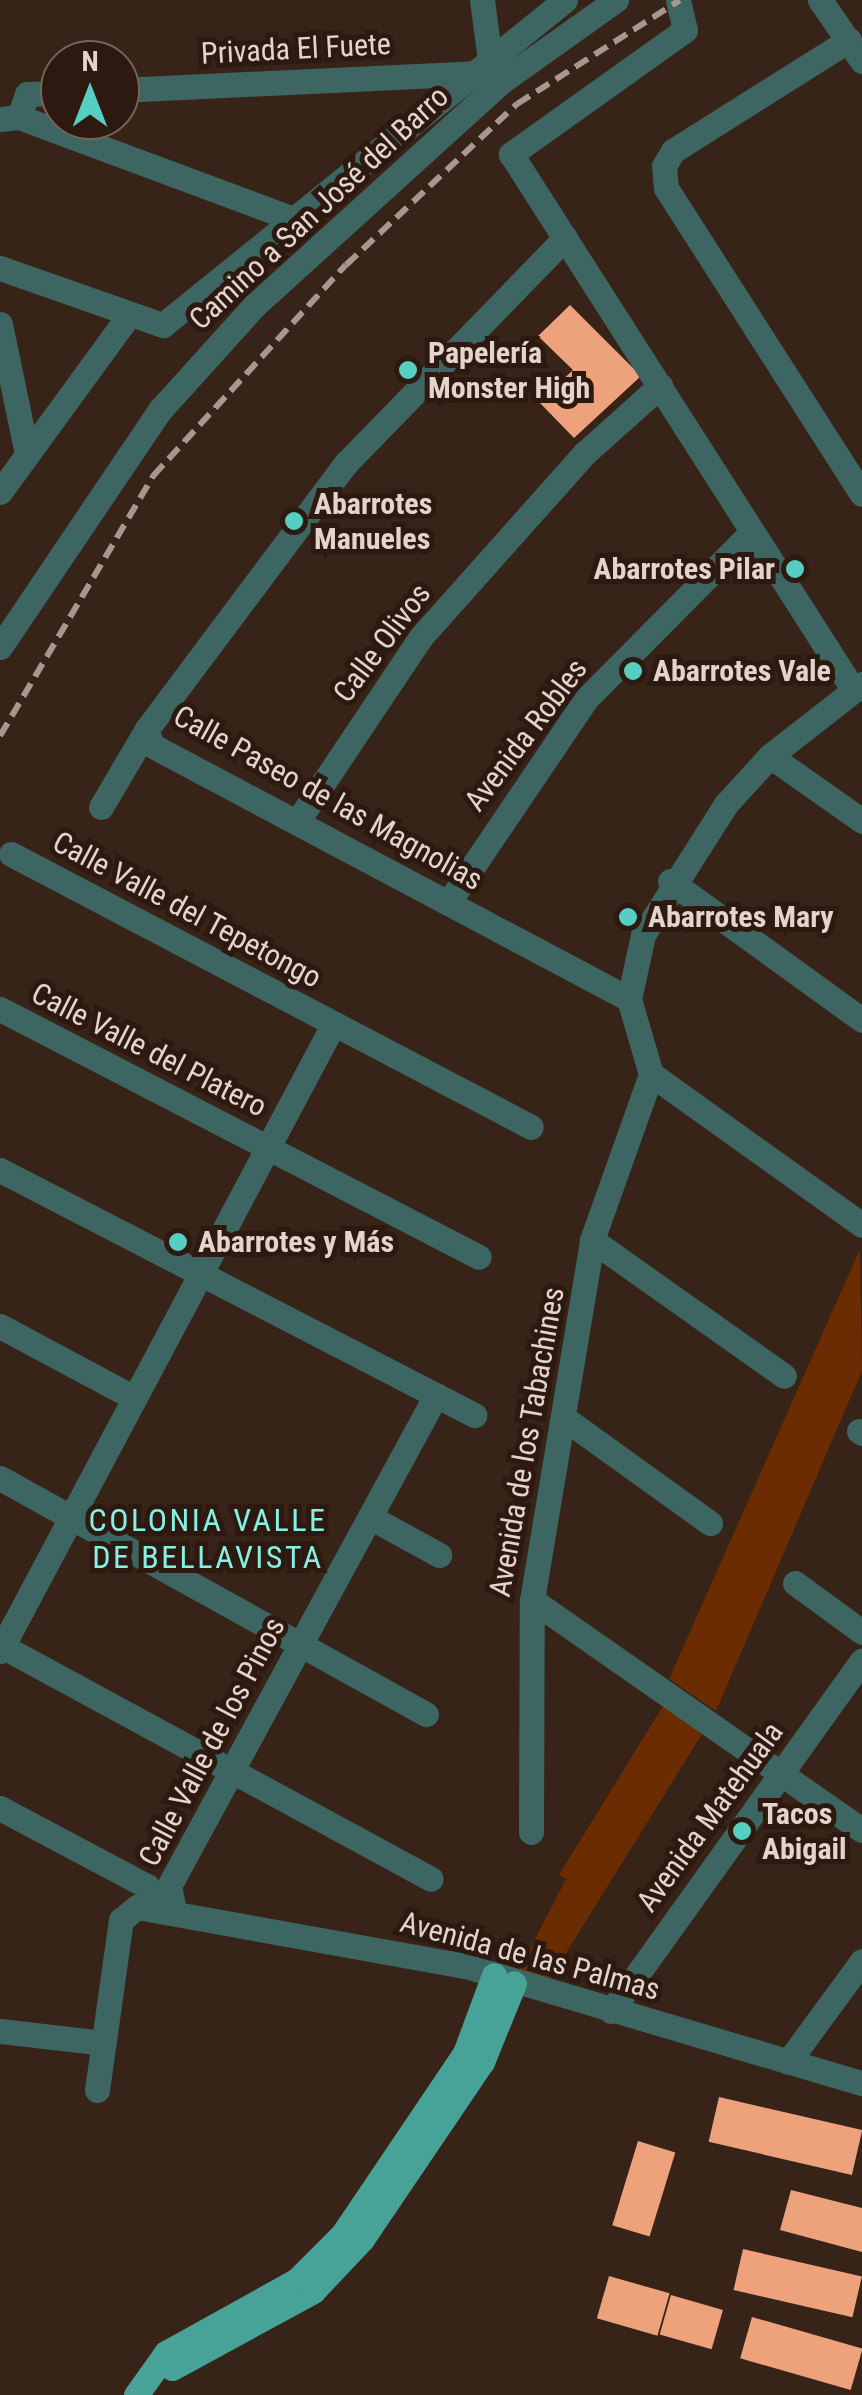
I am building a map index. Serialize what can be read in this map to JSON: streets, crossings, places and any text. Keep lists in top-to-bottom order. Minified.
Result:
{"streets":{"street":["Privada El Fuete","Camino a San José del Barro","Calle Olivos","Avenida Robles","Calle Paseo de las Magnolias","Calle Valle del Tepetongo","Calle Valle del Platero","Avenida de los Tabachines","Calle Valle de los Pinos","Avenida Matehuala","Avenida de las Palmas"]},"crossings":[["Calle Olivos","Calle Paseo de las Magnolias"],["Avenida Robles","Calle Paseo de las Magnolias"],["Calle Valle de los Pinos","Avenida de las Palmas"],["Avenida Matehuala","Avenida de las Palmas"]],"districts":["COLONIA VALLE DE BELLAVISTA"],"places":["Papelería Monster High","Abarrotes Manueles","Abarrotes Pilar","Abarrotes Vale","Abarrotes Mary","Abarrotes y Más","Tacos Abigail"],"north":"top"}
